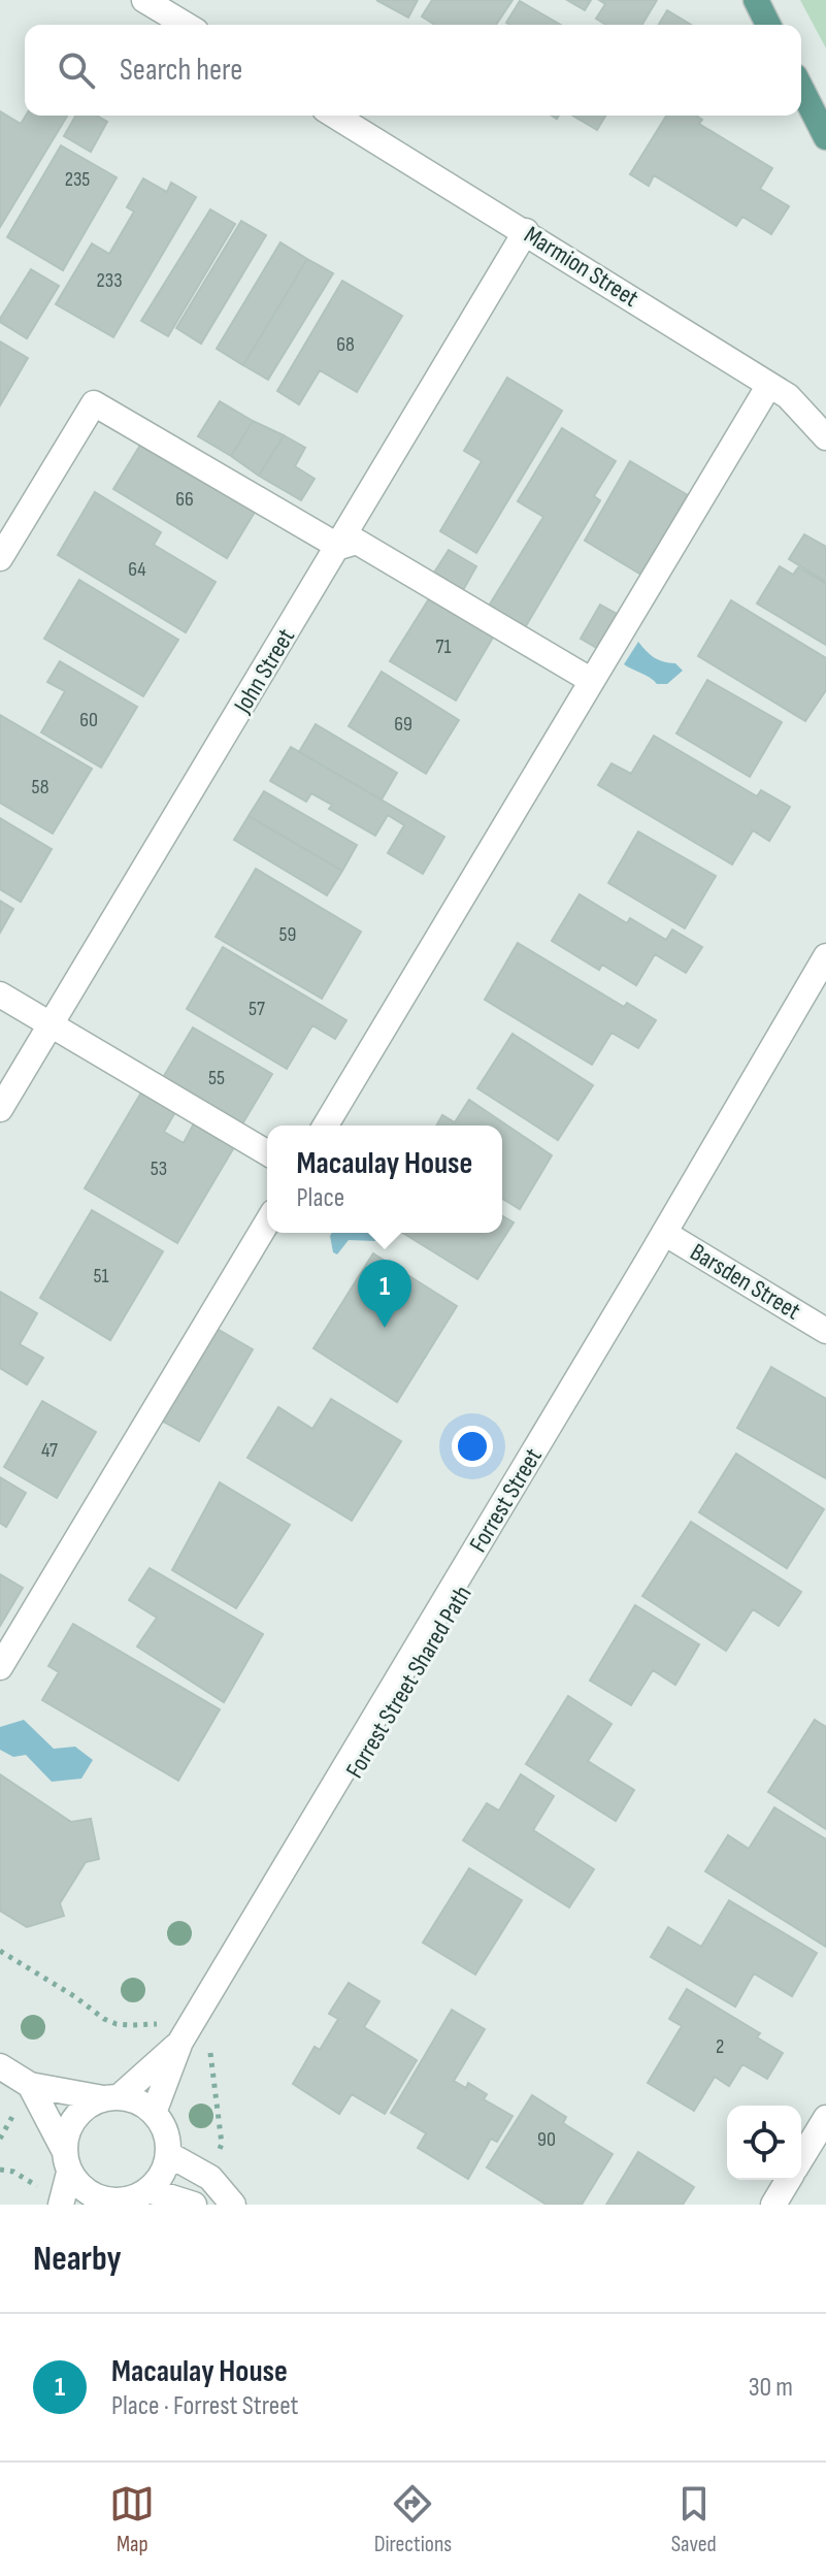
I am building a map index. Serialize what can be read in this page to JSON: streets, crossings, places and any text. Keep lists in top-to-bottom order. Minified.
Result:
{"streets":{"street":["Marmion Street","John Street","Barsden Street","Forrest Street"]},"crossings":[["Marmion Street","John Street"],["Barsden Street","Forrest Street"]],"house_numbers":["235","233","68","66","64","71","60","69","58","59","57","55","53","51","47","2","90"],"page":{"search":"Search here","popup":["Macaulay House","Place"],"pins":"1","heading":"Nearby","list":[{"mark":"1","name":"Macaulay House","note":"Place · Forrest Street","value":"30 m"}],"nav":["Map","Directions","Saved"]}}
